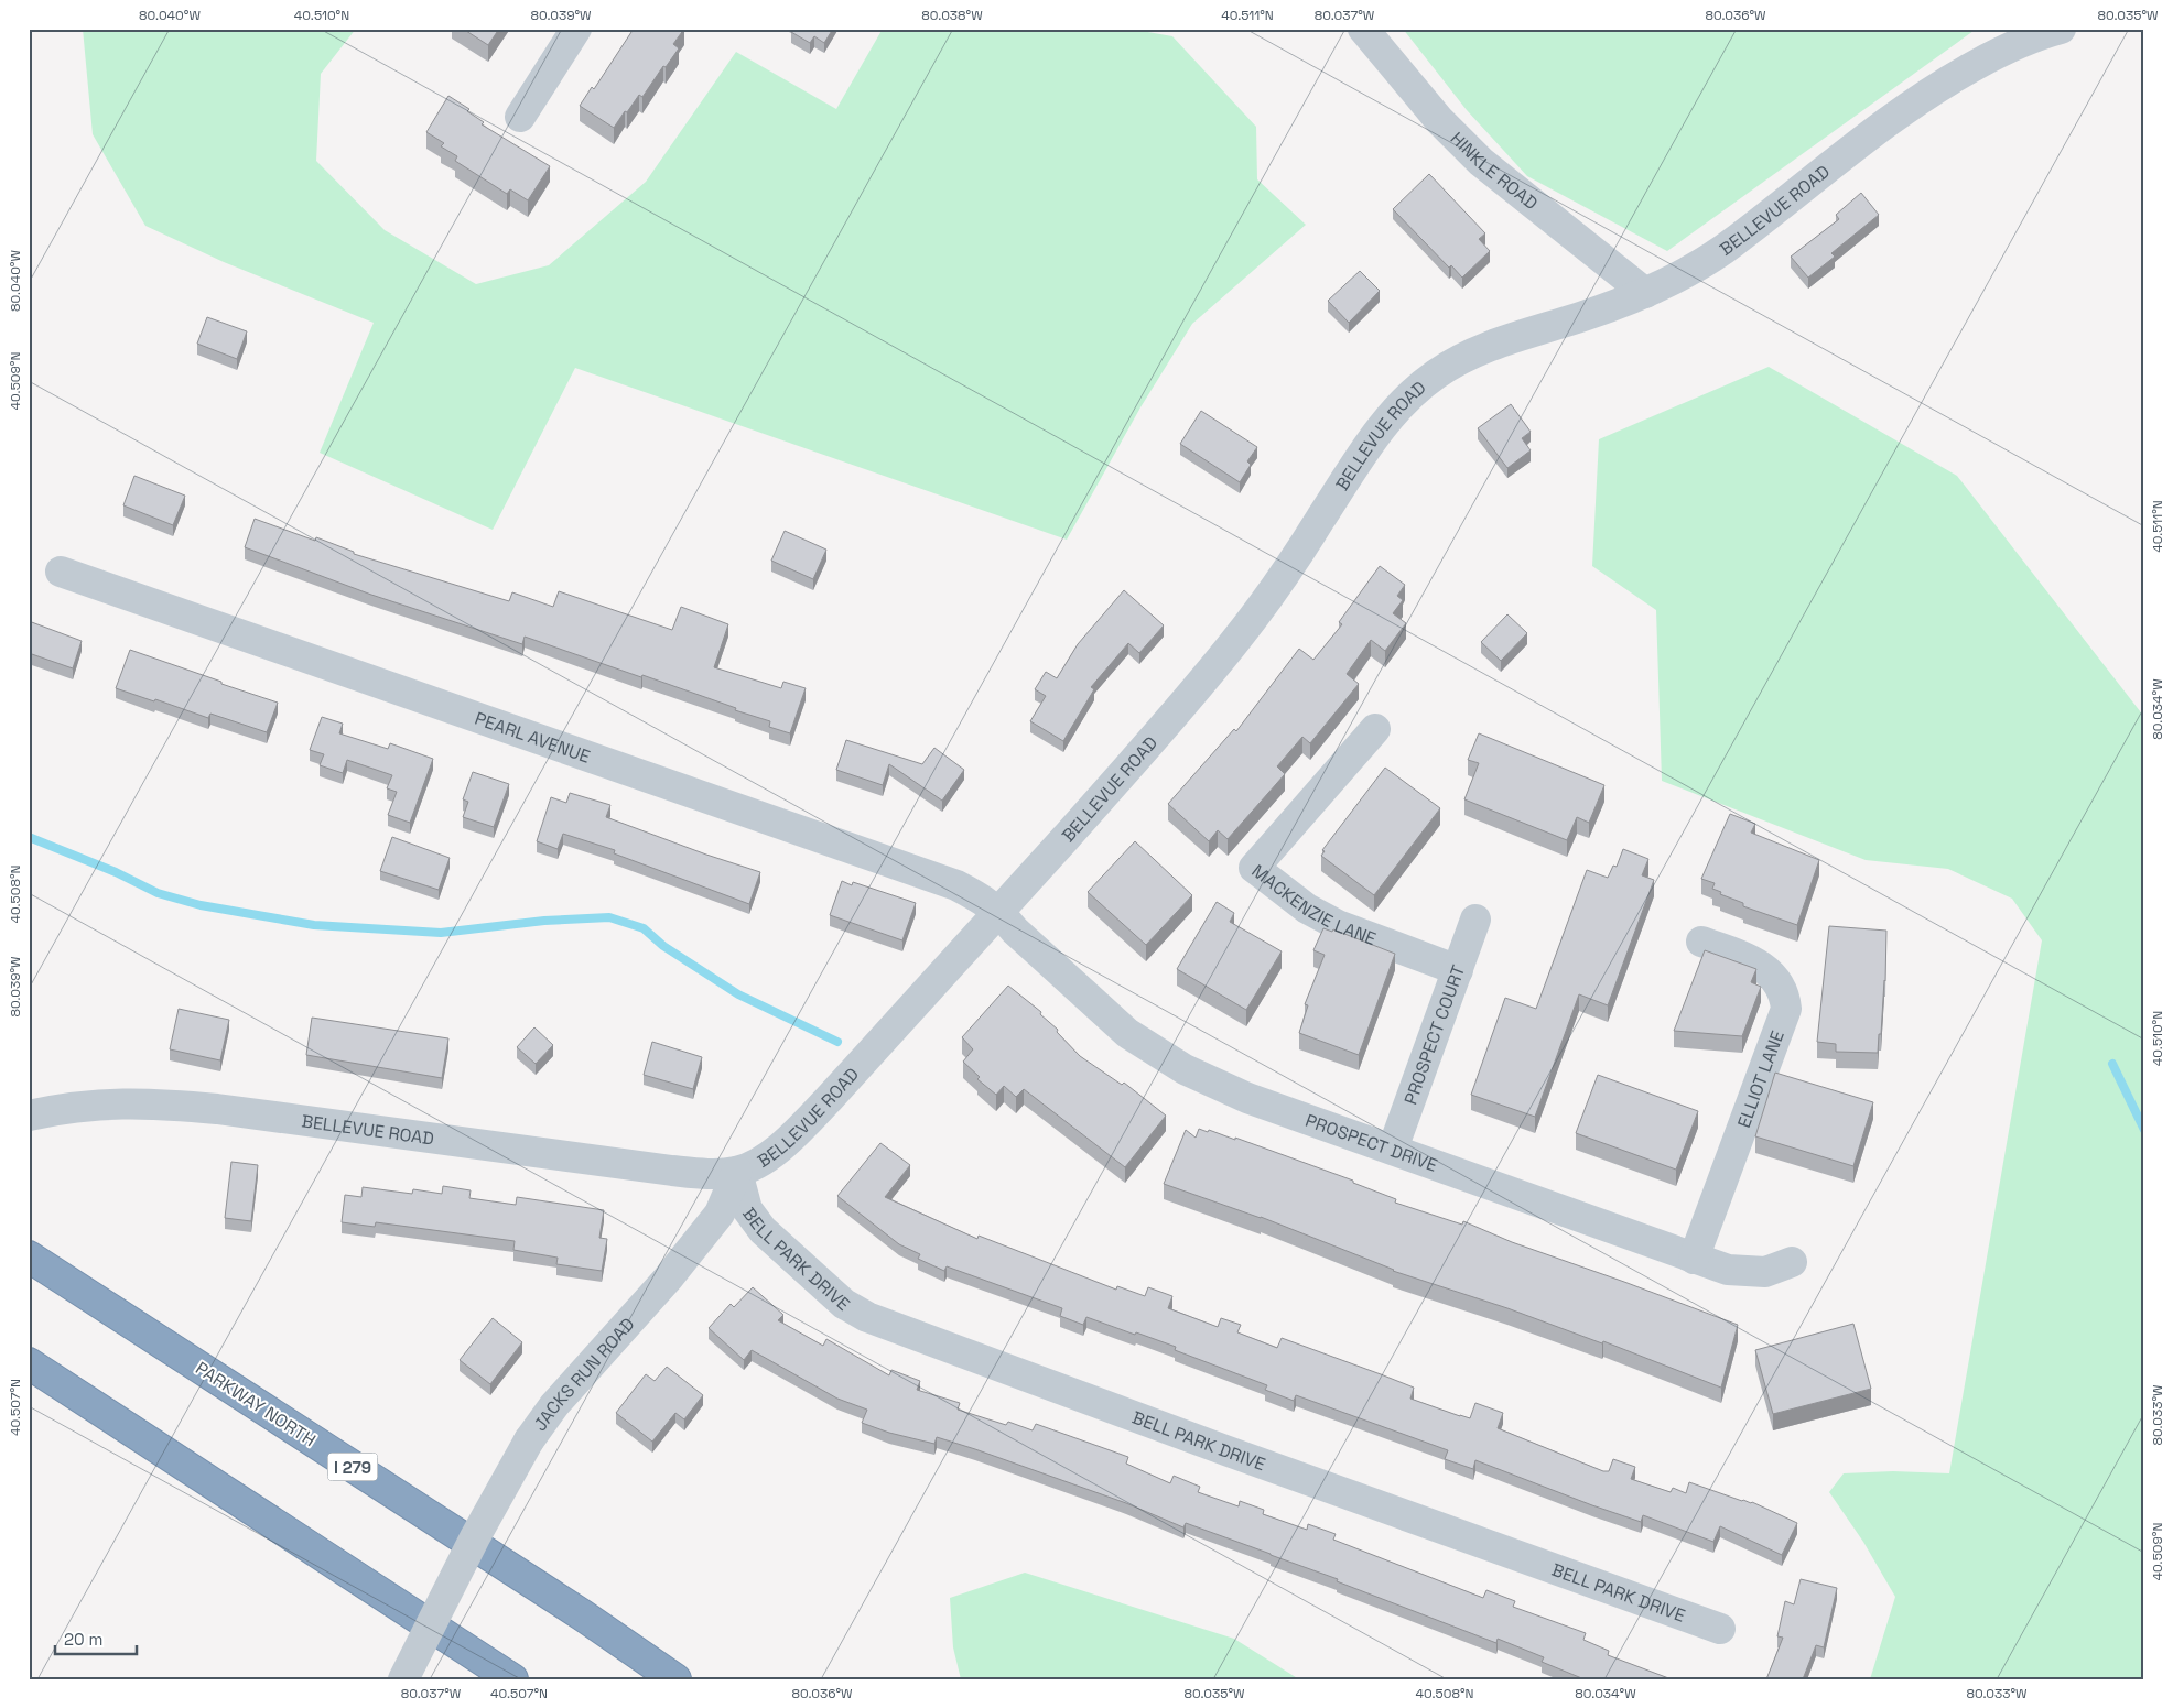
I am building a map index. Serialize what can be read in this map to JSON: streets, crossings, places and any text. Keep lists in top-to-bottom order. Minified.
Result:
{"streets":{"highway":["PARKWAY NORTH","I 279"],"street":["HINKLE ROAD","BELLEVUE ROAD","PEARL AVENUE","MACKENZIE LANE","PROSPECT COURT","ELLIOT LANE","PROSPECT DRIVE","BELL PARK DRIVE","JACKS RUN ROAD"]},"crossings":[["HINKLE ROAD","BELLEVUE ROAD"],["BELLEVUE ROAD","PEARL AVENUE"],["BELLEVUE ROAD","PROSPECT DRIVE"],["BELLEVUE ROAD","BELL PARK DRIVE"],["BELLEVUE ROAD","JACKS RUN ROAD"],["PEARL AVENUE","PROSPECT DRIVE"],["MACKENZIE LANE","PROSPECT COURT"],["PROSPECT COURT","PROSPECT DRIVE"],["ELLIOT LANE","PROSPECT DRIVE"],["BELL PARK DRIVE","JACKS RUN ROAD"]],"scale_bar":"20 m","coordinates":["80.040°W","40.510°N","80.039°W","80.038°W","40.511°N","80.037°W","80.036°W","80.035°W","40.509°N","80.034°W","40.508°N","40.507°N","80.033°W"]}
